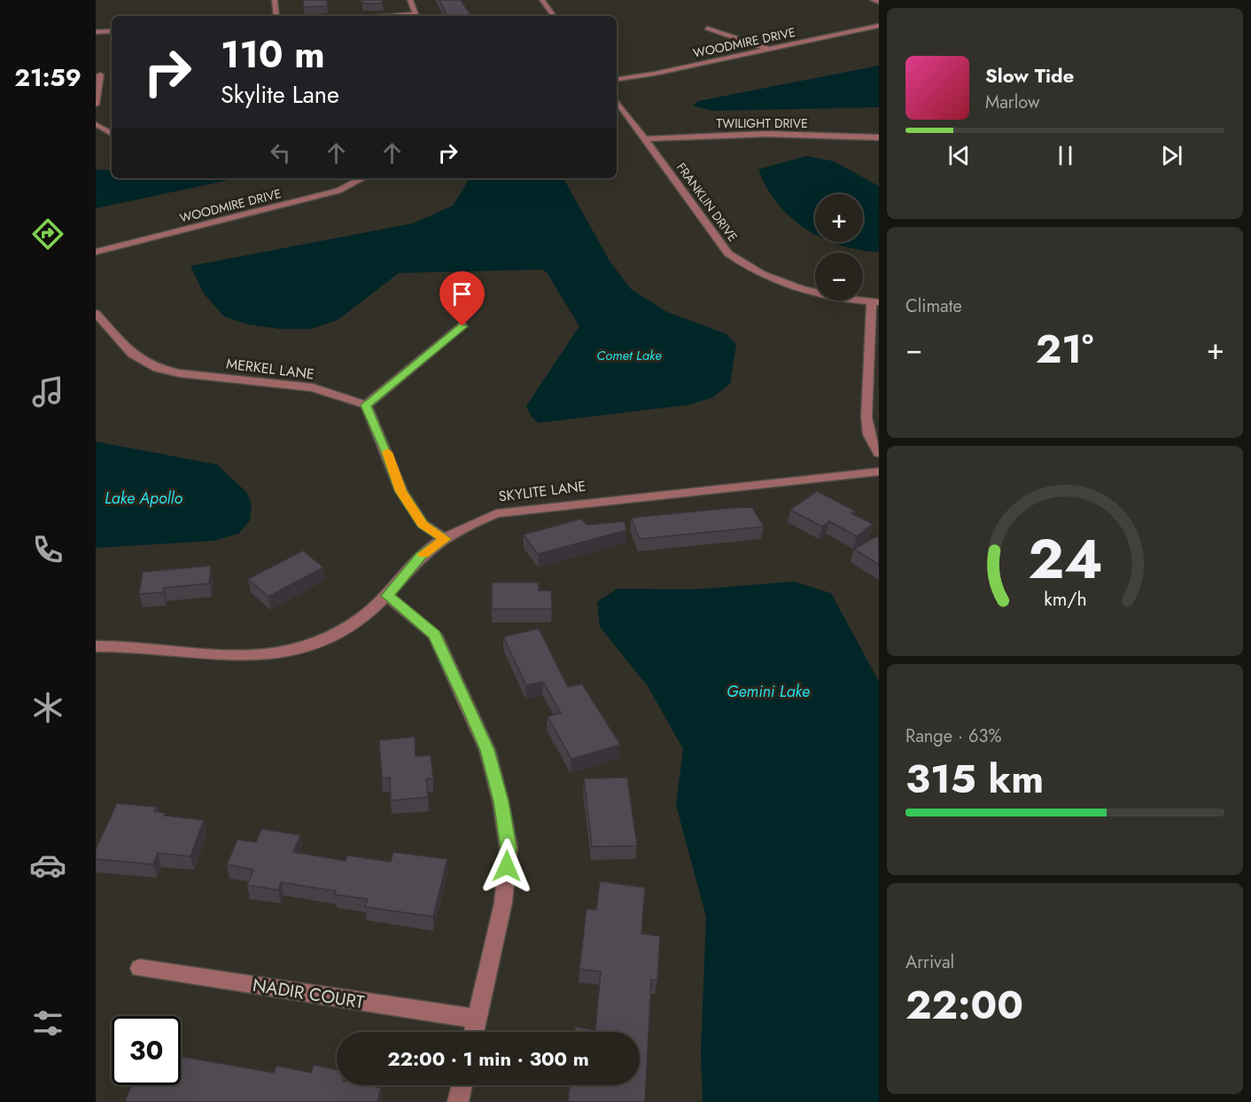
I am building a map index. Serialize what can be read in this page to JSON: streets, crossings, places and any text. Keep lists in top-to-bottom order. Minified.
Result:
{"streets":{"street":["WOODMIRE DRIVE","TWILIGHT DRIVE","FRANKLIN DRIVE","MERKEL LANE","SKYLITE LANE","NADIR COURT"]},"crossings":[["TWILIGHT DRIVE","FRANKLIN DRIVE"]],"water":["Comet Lake","Lake Apollo","Gemini Lake"],"page":{"tabs":"21:59","turn":["110 m","Skylite Lane"],"song":["Slow Tide","Marlow"],"map_buttons":["+","−"],"tile":["Climate",["Range · 63%","315 km"],["Arrival","22:00"]],"heat":["−","21°","+"],"limit":"30","trip":"22:00 · 1 min · 300 m","gauge":["24","km/h"]}}
